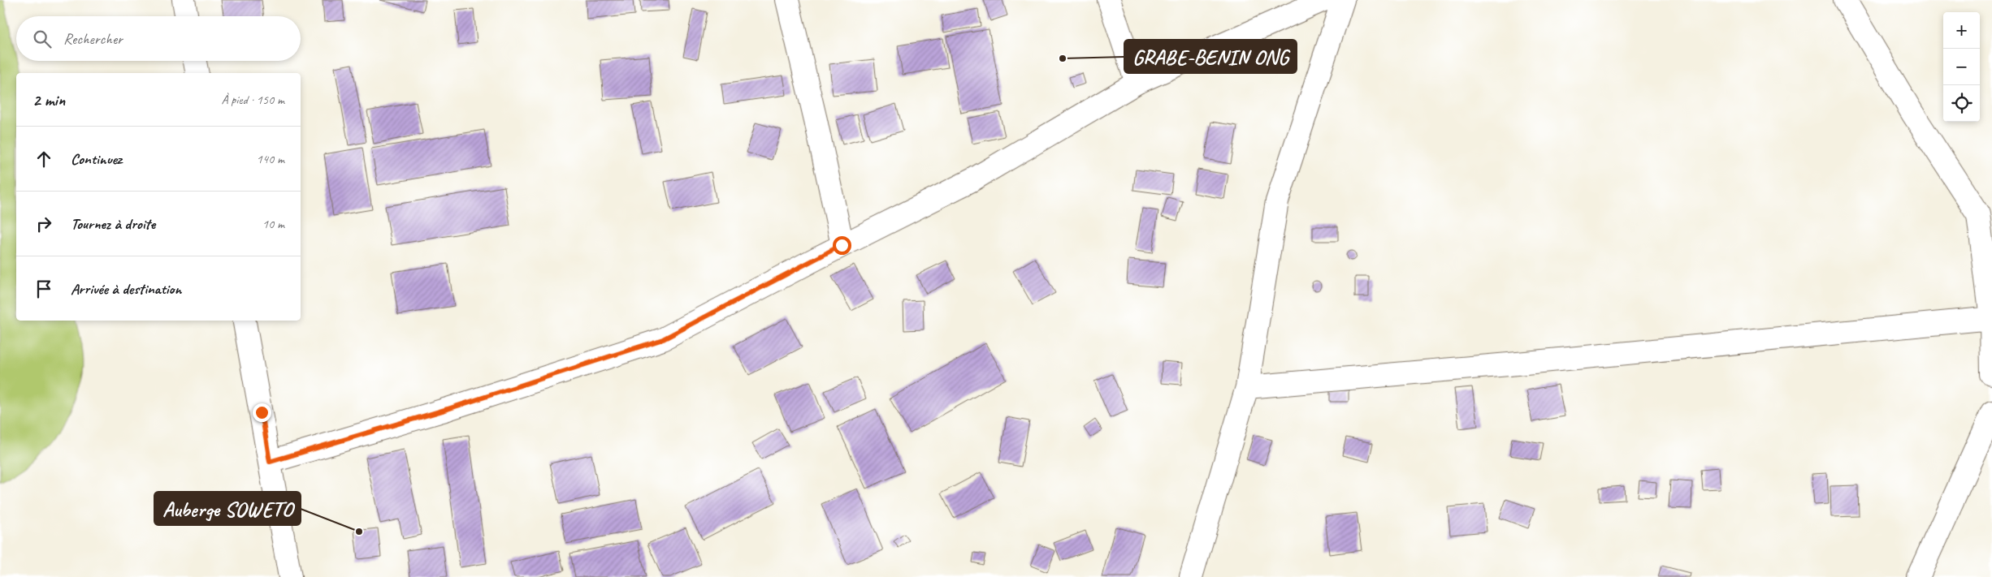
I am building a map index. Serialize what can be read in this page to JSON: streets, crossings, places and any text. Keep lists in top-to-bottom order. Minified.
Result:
{"places":["GRABE-BENIN ONG","Auberge SOWETO"],"page":{"map_buttons":["+","−"],"search":"Rechercher","heading":["2 min","À pied · 150 m"],"list":[["Continuez","140 m"],["Tournez à droite","10 m"],"Arrivée à destination"]}}
